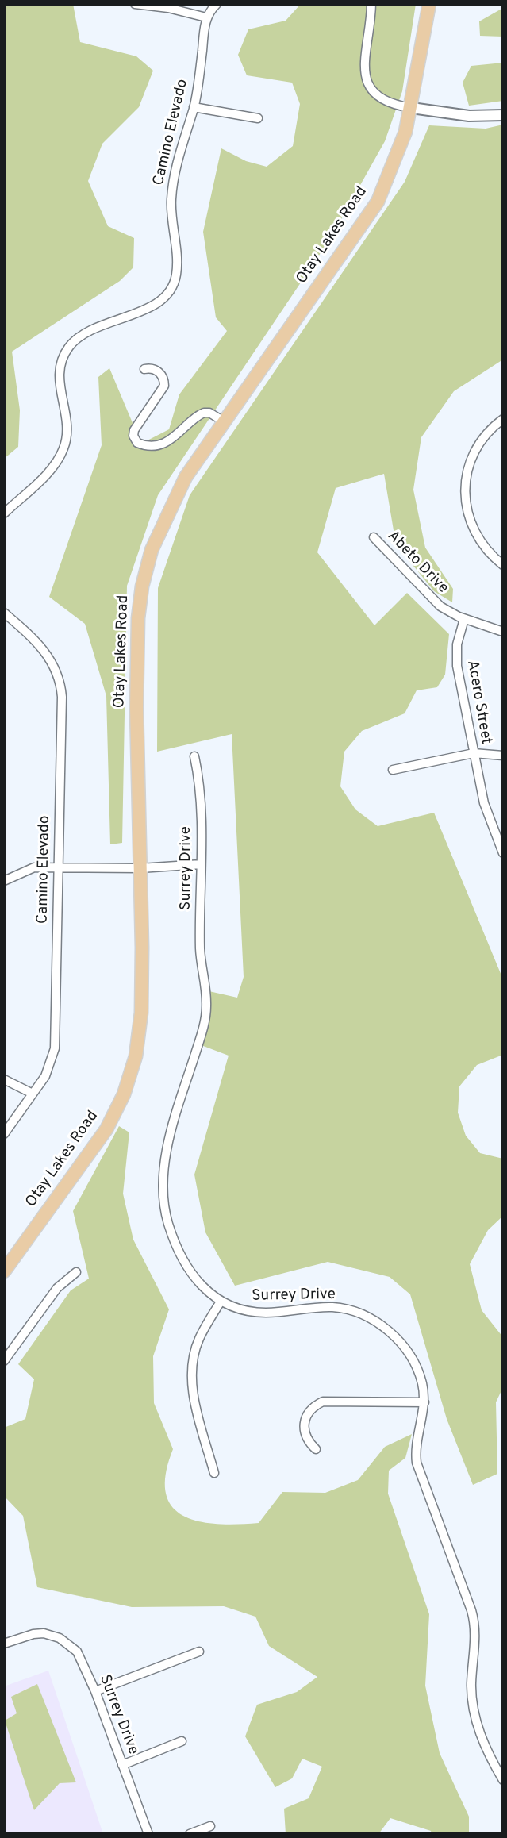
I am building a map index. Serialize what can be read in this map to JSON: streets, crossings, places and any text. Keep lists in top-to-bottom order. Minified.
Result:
{"streets":{"main road":["Otay Lakes Road"],"street":["Camino Elevado","Abeto Drive","Acero Street","Surrey Drive"]},"crossings":[["Abeto Drive","Acero Street"]]}
